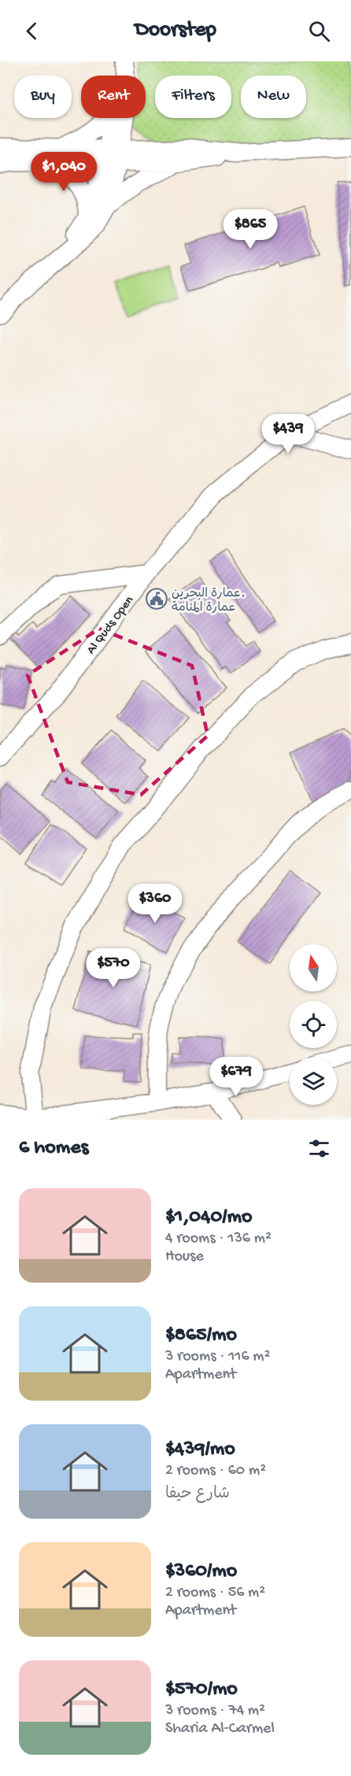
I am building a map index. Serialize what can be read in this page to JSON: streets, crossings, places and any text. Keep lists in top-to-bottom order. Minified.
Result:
{"streets":{"street":["Al Quds Open"]},"places":{"public building":["عمارة البحرين. عمارة المنامة"]},"north":"top","page":{"header":"Doorstep","chip":["Buy","Rent","Filters","New"],"price":["$1,040","$865","$439","$360","$570","$679"],"heading":"6 homes","list":[{"name":"$1,040/mo","note":"4 rooms · 136 m² · House"},{"name":"$865/mo","note":"3 rooms · 116 m² · Apartment"},{"name":"$439/mo","note":"2 rooms · 60 m² · شارع حيفا"},{"name":"$360/mo","note":"2 rooms · 56 m² · Apartment"},{"name":"$570/mo","note":"3 rooms · 74 m² · Sharia Al-Carmel"}]}}
